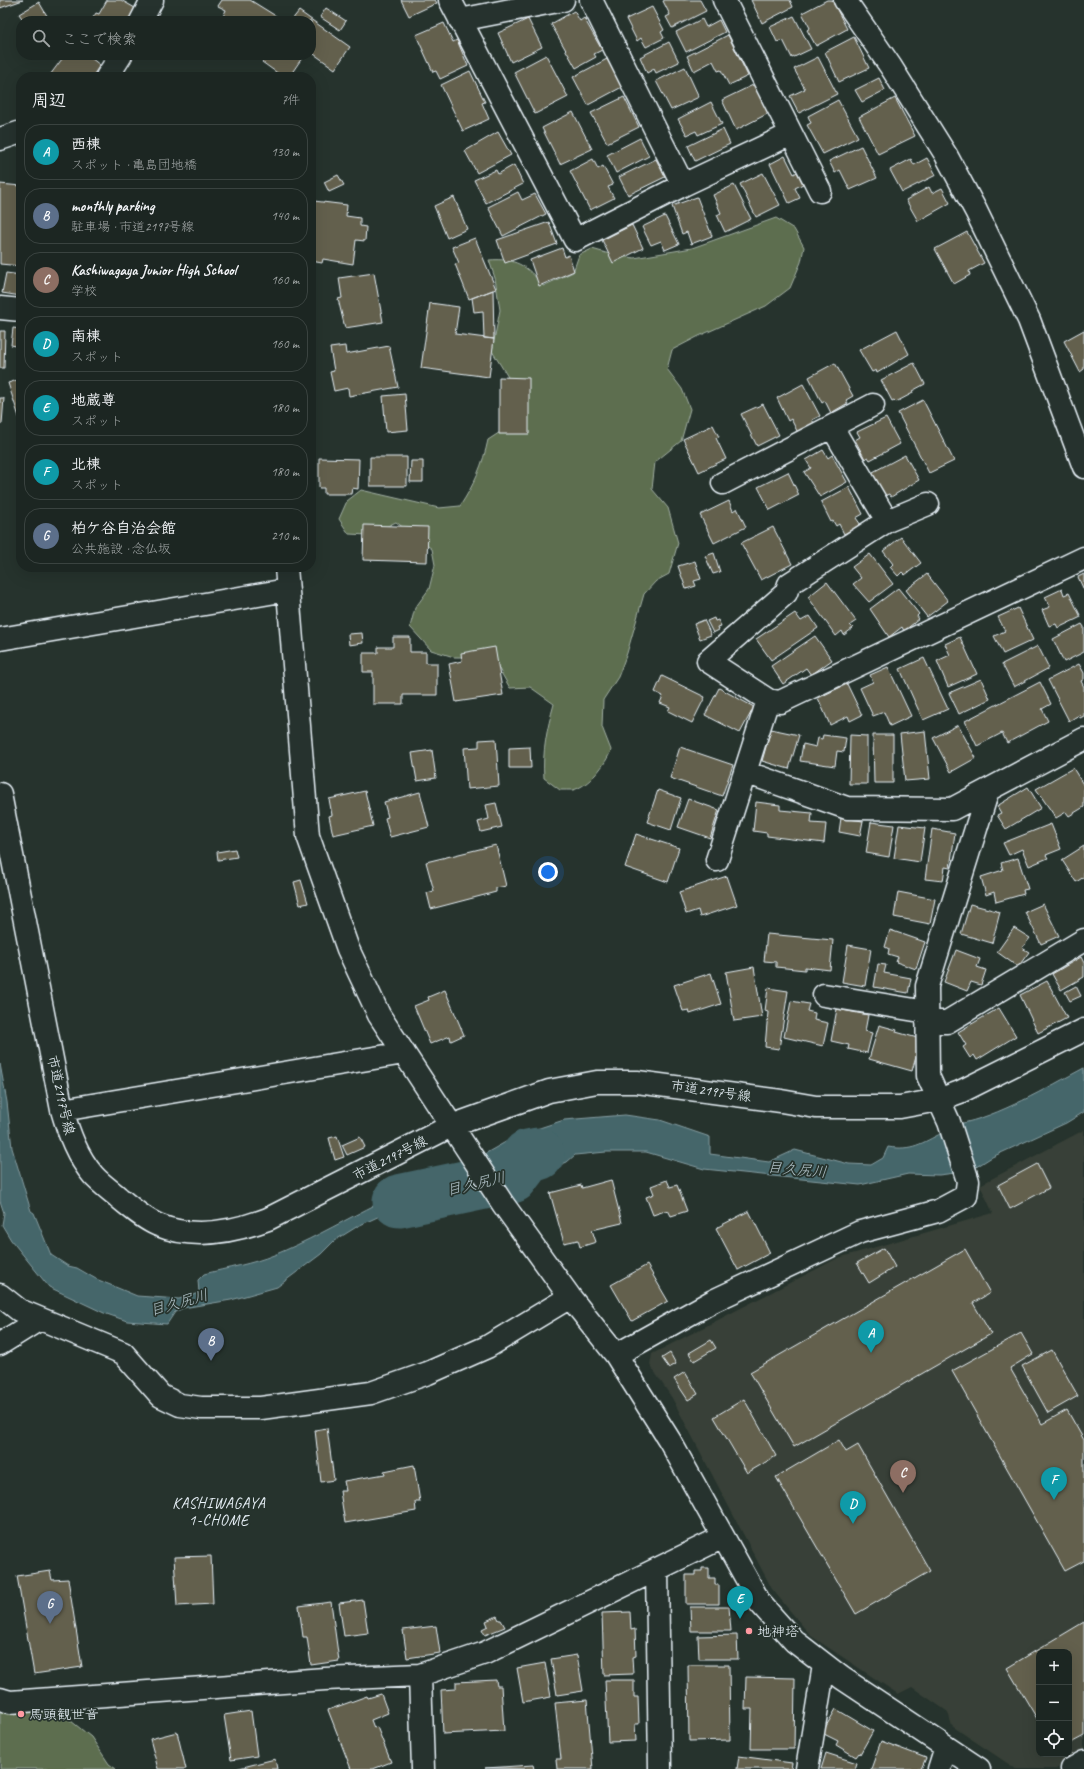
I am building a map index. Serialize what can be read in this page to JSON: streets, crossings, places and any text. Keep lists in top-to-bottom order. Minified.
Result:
{"streets":{"street":["市道2197号線"]},"districts":["KASHIWAGAYA 1-CHOME"],"water":["目久尻川"],"places":["地神塔","馬頭観世音"],"page":{"search":"ここで検索","heading":["周辺","7件"],"list":[{"mark":"A","name":"西棟","note":"スポット · 亀島団地橋","value":"130 m"},{"mark":"B","name":"monthly parking","note":"駐車場 · 市道2197号線","value":"140 m"},{"mark":"C","name":"Kashiwagaya Junior High School","note":"学校","value":"160 m"},{"mark":"D","name":"南棟","note":"スポット","value":"160 m"},{"mark":"E","name":"地蔵尊","note":"スポット","value":"180 m"},{"mark":"F","name":"北棟","note":"スポット","value":"180 m"},{"mark":"G","name":"柏ケ谷自治会館","note":"公共施設 · 念仏坂","value":"210 m"}],"pins":["A","B","C","F","D","E","G"],"map_buttons":["+","−"]}}
